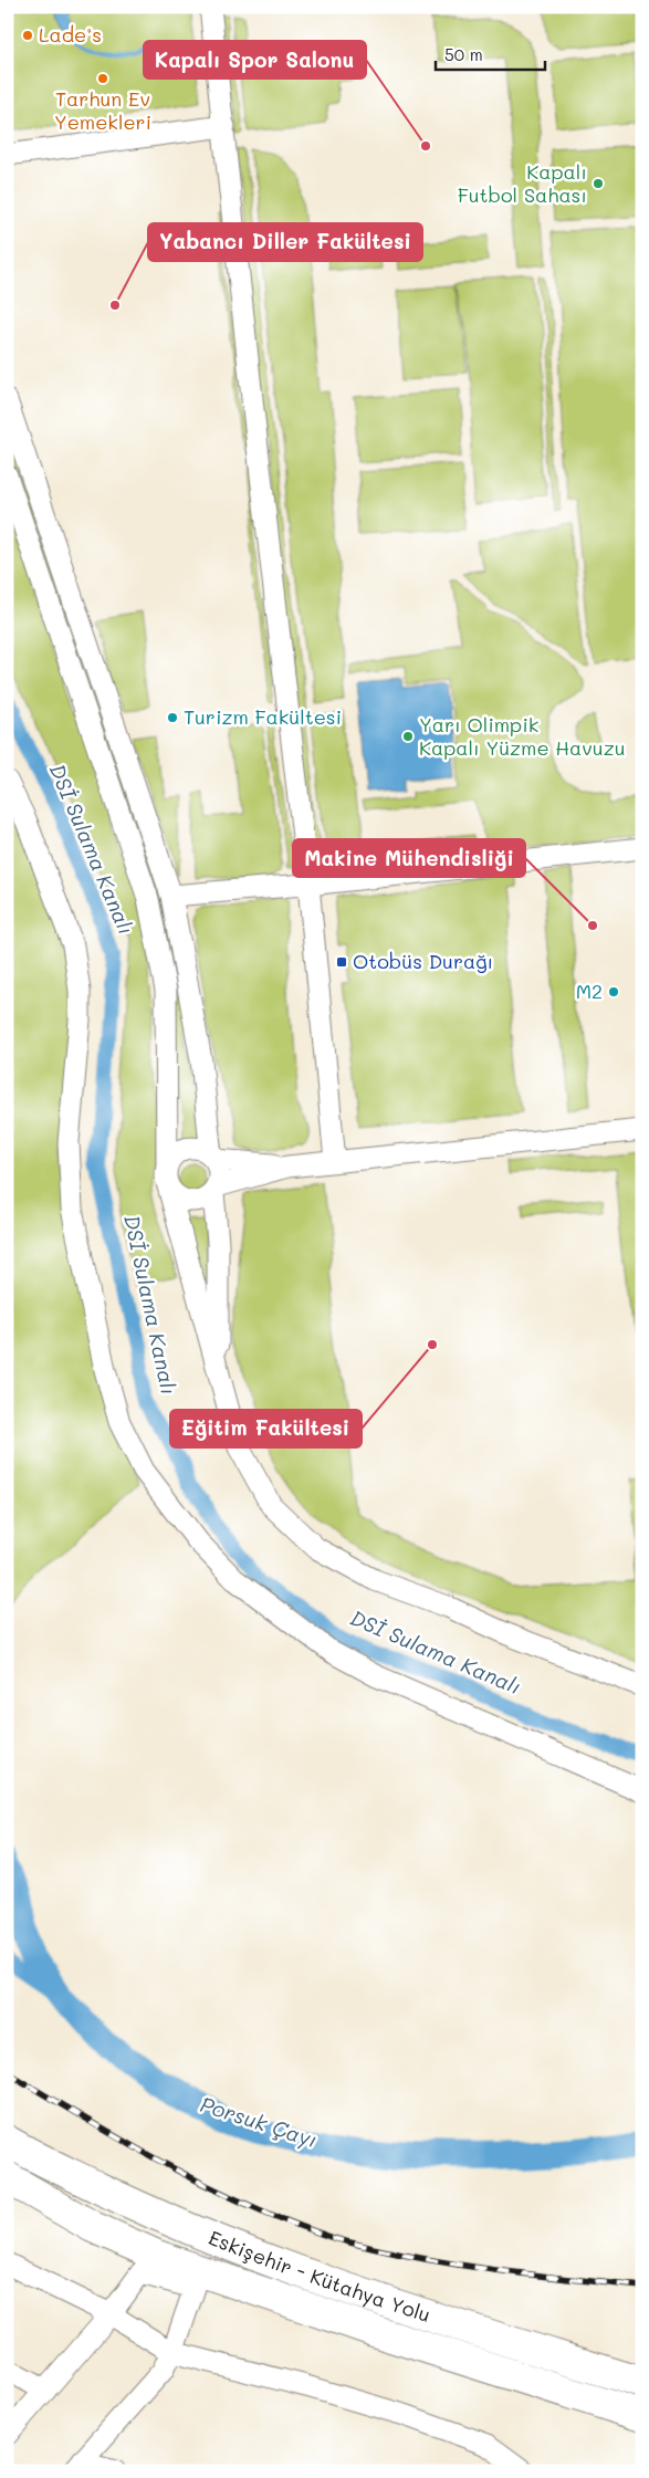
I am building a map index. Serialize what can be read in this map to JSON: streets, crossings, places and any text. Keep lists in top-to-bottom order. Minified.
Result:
{"streets":{"highway":["Eskişehir - Kütahya Yolu"]},"water":["DSİ Sulama Kanalı","Porsuk Çayı"],"places":{"other":["Lade’s","Tarhun Ev Yemekleri","Kapalı Spor Salonu","Kapalı Futbol Sahası","Yabancı Diller Fakültesi","Turizm Fakültesi","Yarı Olimpik Kapalı Yüzme Havuzu","Makine Mühendisliği","M2","Eğitim Fakültesi"],"transit":["Otobüs Durağı"]},"scale_bar":"50 m"}
